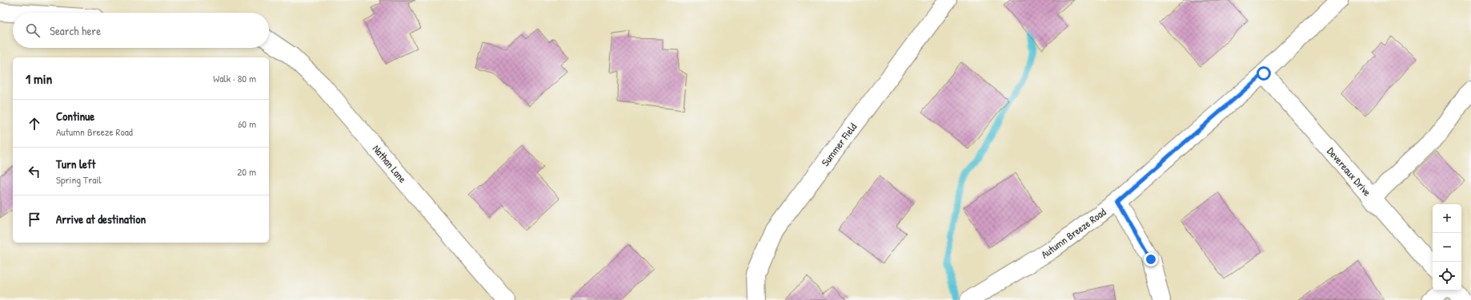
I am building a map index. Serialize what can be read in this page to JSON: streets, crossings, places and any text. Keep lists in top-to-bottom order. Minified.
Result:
{"streets":{"street":["Summer Field","Nathan Lane","Devereaux Drive","Autumn Breeze Road"]},"crossings":[["Devereaux Drive","Autumn Breeze Road"]],"page":{"search":"Search here","heading":["1 min","Walk · 80 m"],"list":[["Continue","Autumn Breeze Road","60 m"],["Turn left","Spring Trail","20 m"],"Arrive at destination"],"map_buttons":["+","−"]}}
